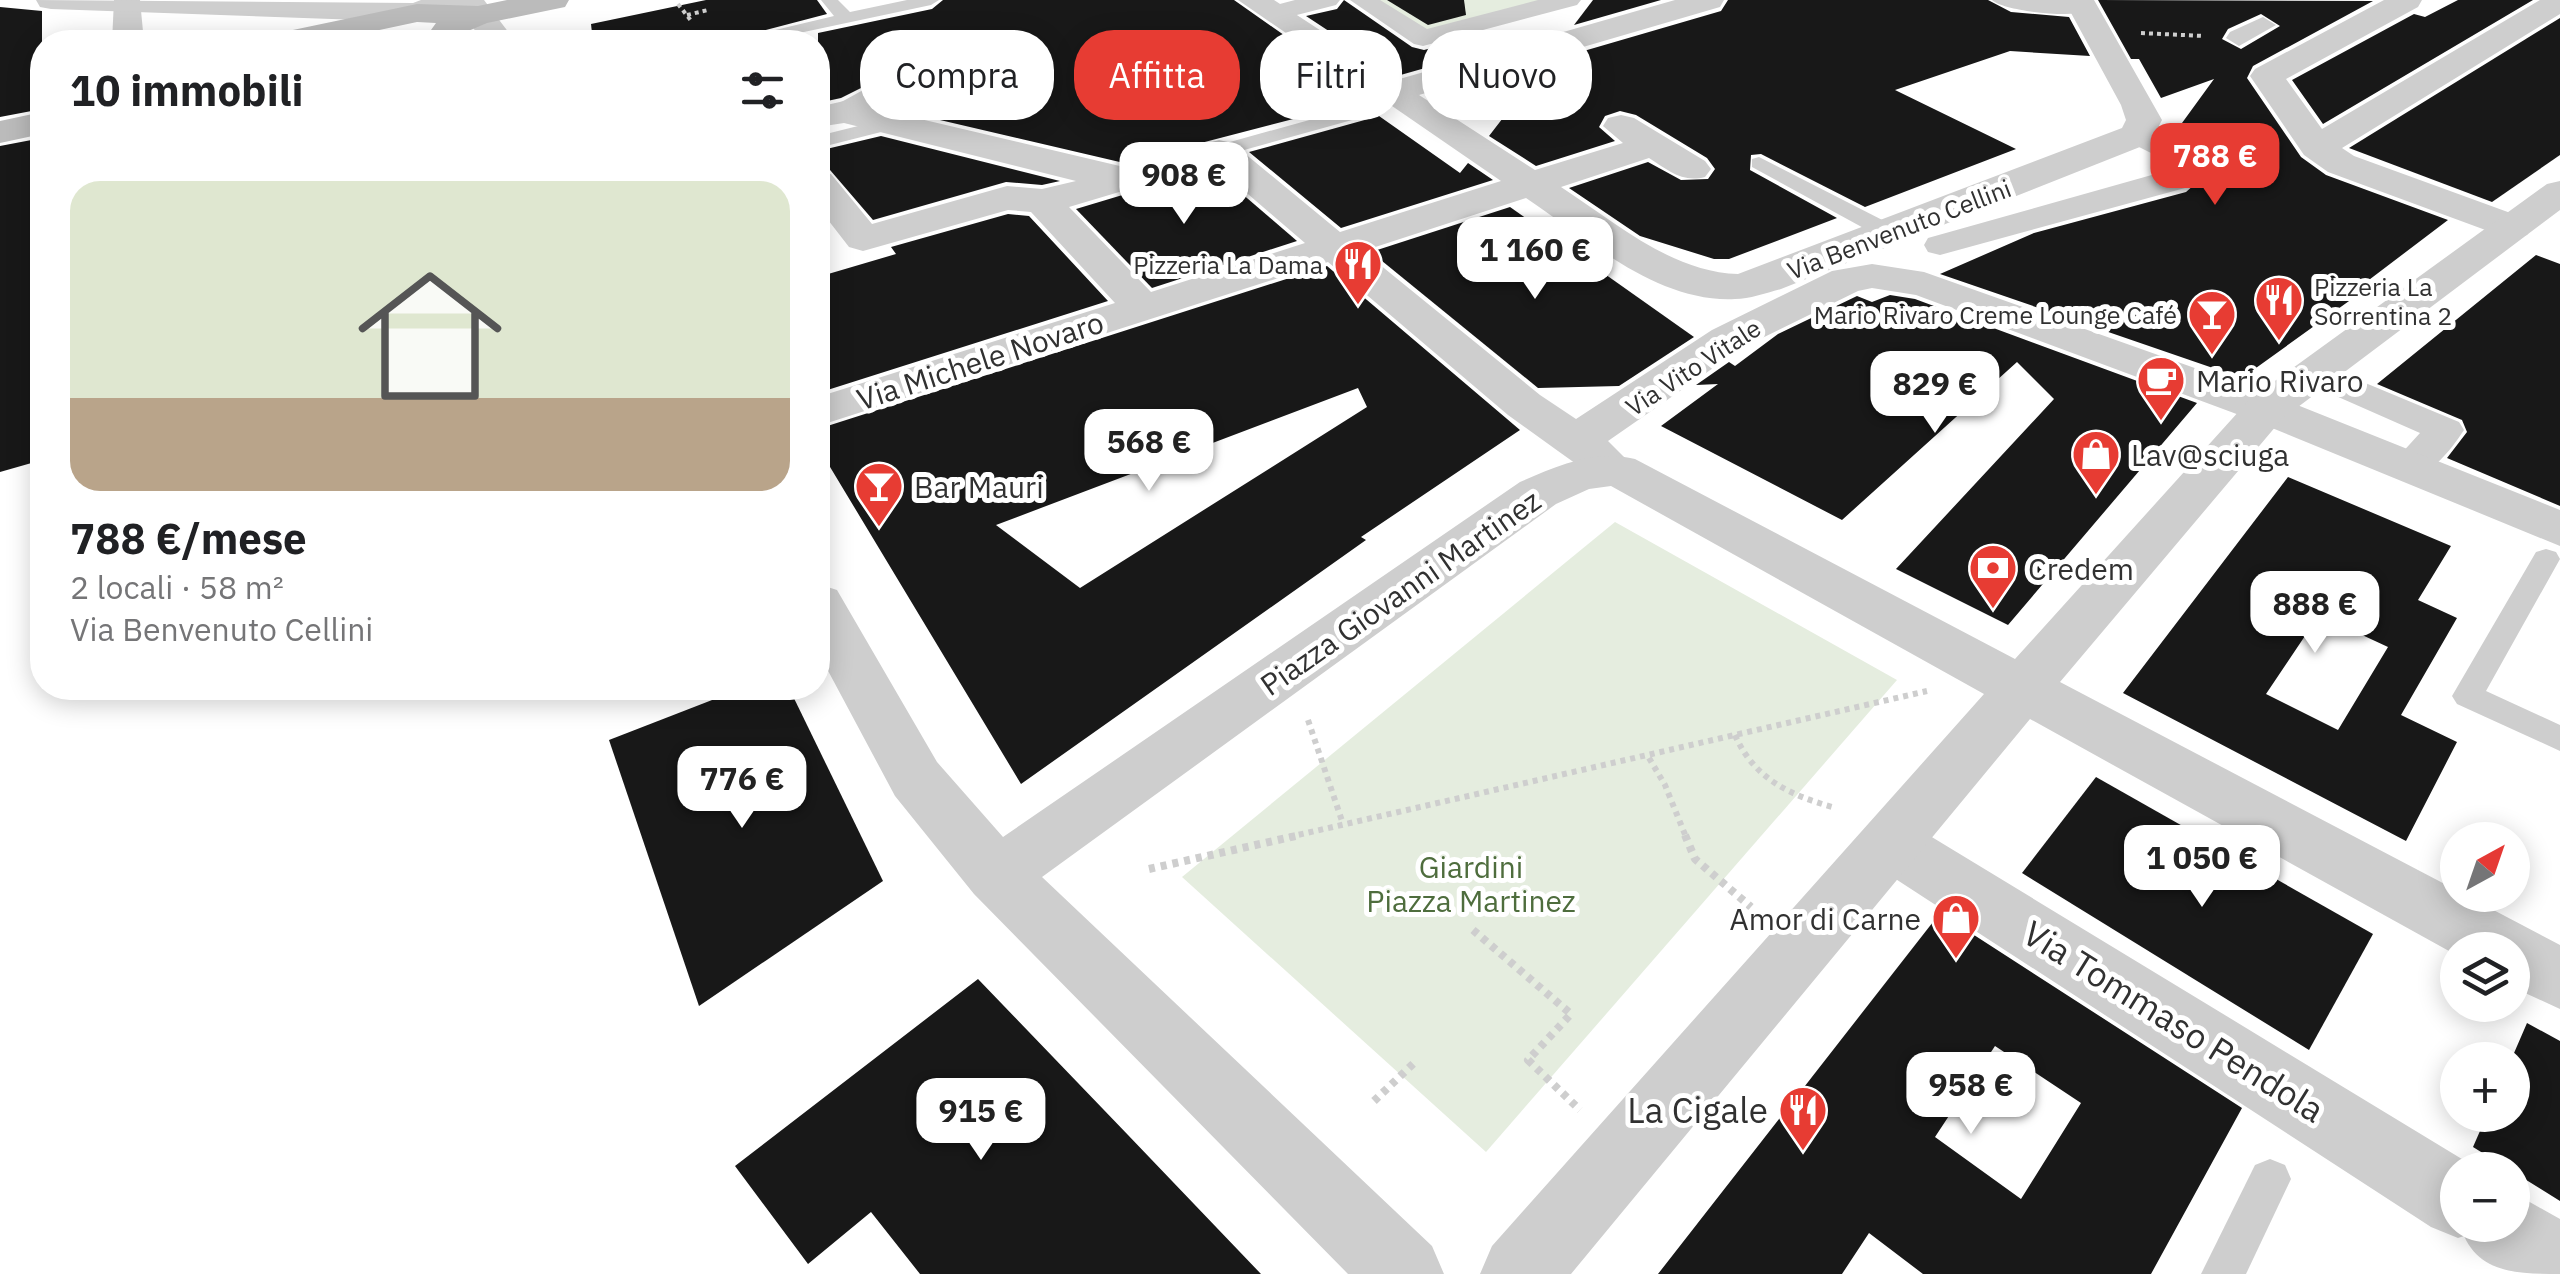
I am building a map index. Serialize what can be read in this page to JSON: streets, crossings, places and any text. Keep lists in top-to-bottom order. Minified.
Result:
{"streets":{"street":["Via Benvenuto Cellini","Via Michele Novaro","Via Vito Vitale","Piazza Giovanni Martinez","Via Tommaso Pendola"]},"crossings":[["Via Benvenuto Cellini","Via Michele Novaro"],["Via Vito Vitale","Piazza Giovanni Martinez"]],"parks":["Giardini Piazza Martinez"],"places":{"restaurant":["Pizzeria La Dama","Pizzeria La Sorrentina 2","La Cigale"],"bar":["Mario Rivaro Creme Lounge Café","Bar Mauri"],"cafe":["Mario Rivaro"],"shop":["Lav@sciuga","Amor di Carne"],"bank":["Credem"]},"north":"top right","page":{"chip":["Compra","Affitta","Filtri","Nuovo"],"heading":"10 immobili","price":["788 €","908 €","1 160 €","829 €","568 €","888 €","776 €","1 050 €","958 €","915 €"],"list":[{"name":"788 €/mese","note":"2 locali · 58 m² · Via Benvenuto Cellini"}],"map_buttons":["+","−"]}}
